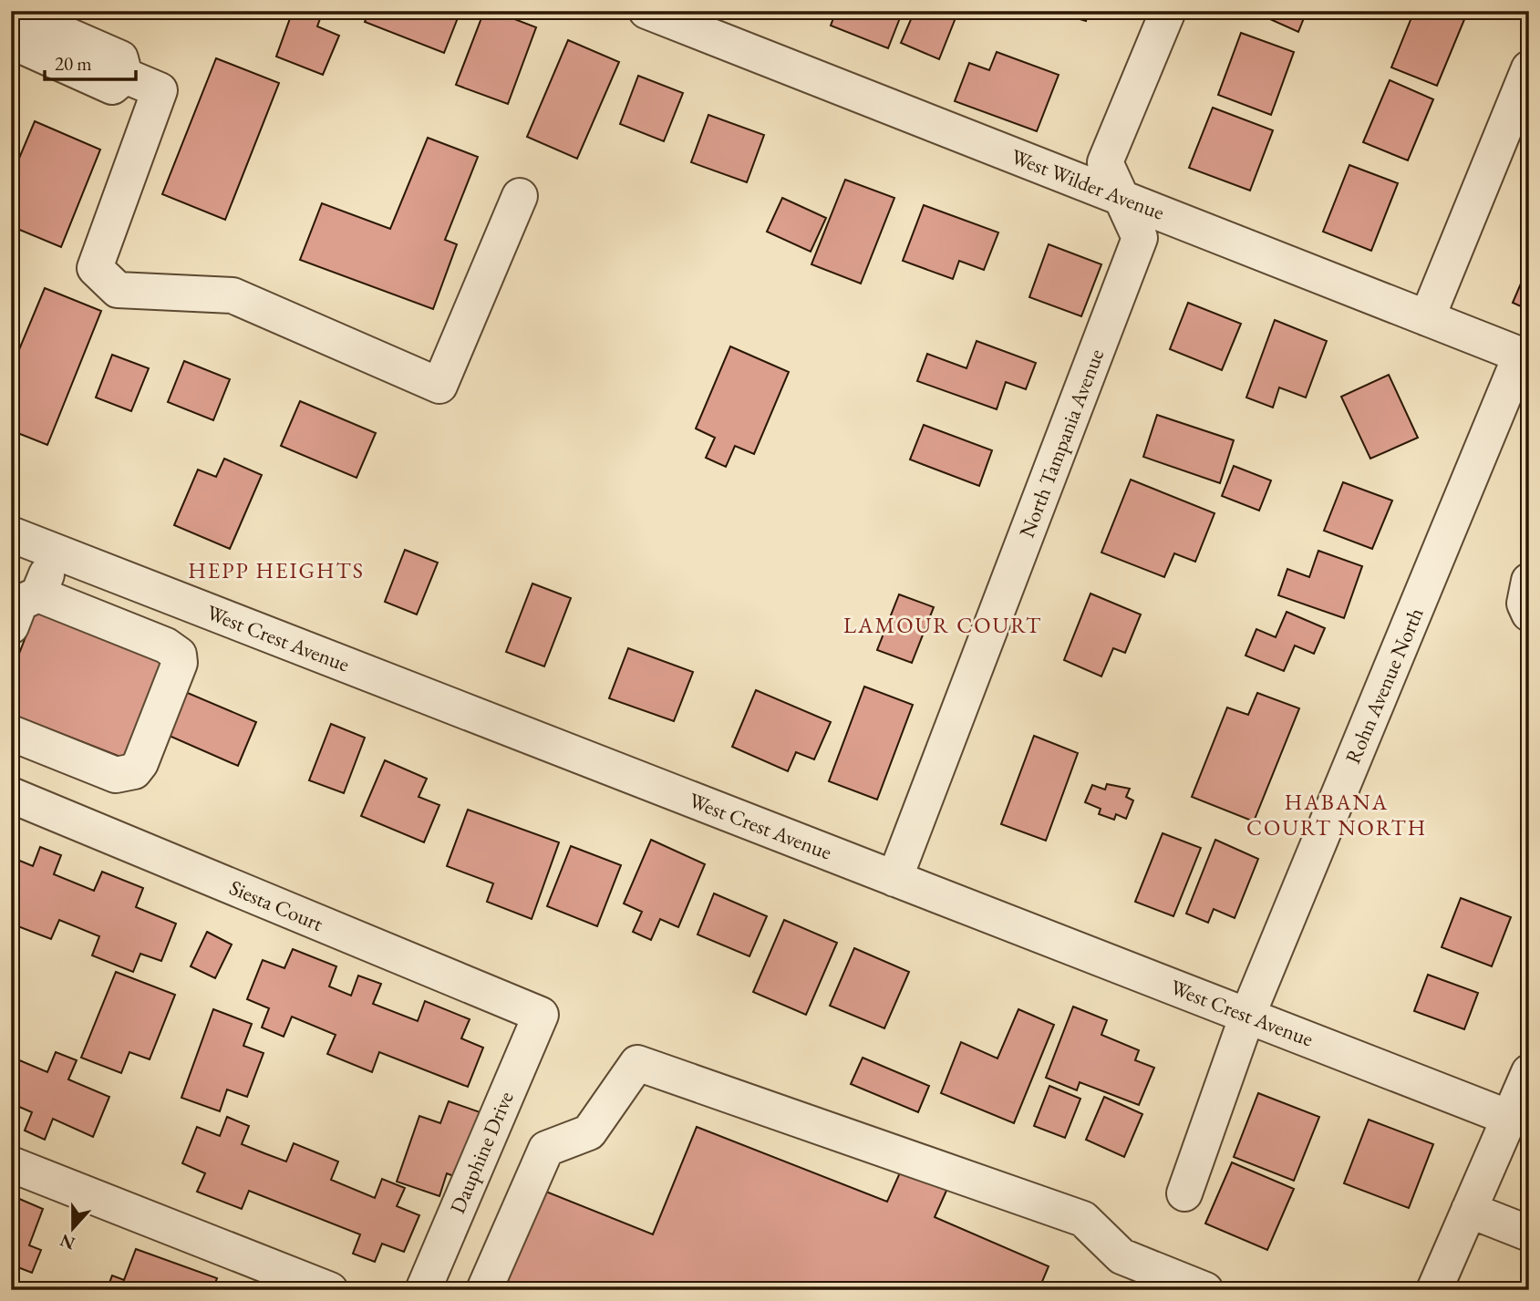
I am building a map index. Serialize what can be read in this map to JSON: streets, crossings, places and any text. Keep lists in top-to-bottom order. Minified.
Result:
{"streets":{"street":["West Wilder Avenue","North Tampania Avenue","West Crest Avenue","Rohn Avenue North","Siesta Court","Dauphine Drive"]},"crossings":[["West Wilder Avenue","North Tampania Avenue"],["West Wilder Avenue","Rohn Avenue North"],["North Tampania Avenue","West Crest Avenue"],["West Crest Avenue","Rohn Avenue North"],["Siesta Court","Dauphine Drive"]],"districts":["HEPP HEIGHTS","LAMOUR COURT","HABANA COURT NORTH"],"scale_bar":"20 m","north":"bottom"}
